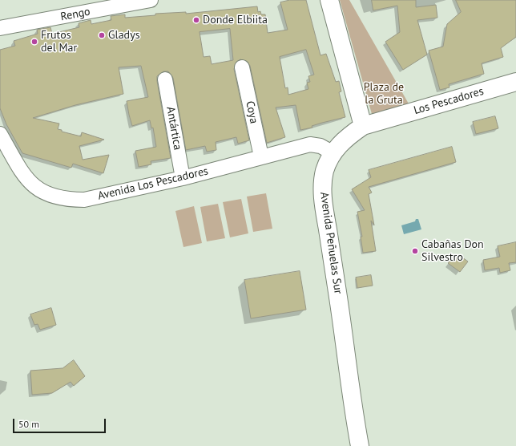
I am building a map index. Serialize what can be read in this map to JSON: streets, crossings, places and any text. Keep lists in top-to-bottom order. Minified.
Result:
{"streets":{"street":["Rengo","Los Pescadores","Coya","Antártica","Avenida Los Pescadores","Avenida Peñuelas Sur"]},"crossings":[["Los Pescadores","Avenida Peñuelas Sur"],["Coya","Avenida Los Pescadores"],["Antártica","Avenida Los Pescadores"],["Avenida Los Pescadores","Avenida Peñuelas Sur"]],"parks":["Plaza de la Gruta"],"places":["Donde Elbiita","Gladys","Frutos del Mar","Cabañas Don Silvestro"],"scale_bar":"50 m"}
